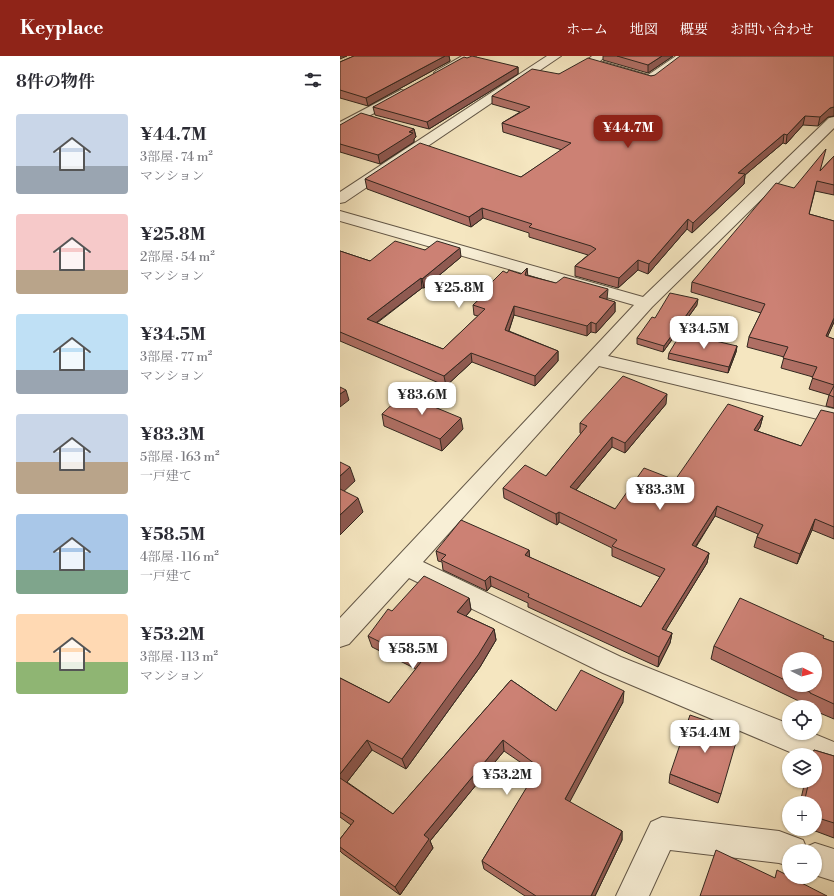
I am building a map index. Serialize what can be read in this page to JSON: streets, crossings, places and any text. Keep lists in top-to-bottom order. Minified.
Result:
{"north":"right","page":{"header":"Keyplace","nav":["ホーム","地図","概要","お問い合わせ"],"heading":"8件の物件","list":[{"name":"¥44.7M","note":"3部屋 · 74 m² · マンション"},{"name":"¥25.8M","note":"2部屋 · 54 m² · マンション"},{"name":"¥34.5M","note":"3部屋 · 77 m² · マンション"},{"name":"¥83.3M","note":"5部屋 · 163 m² · 一戸建て"},{"name":"¥58.5M","note":"4部屋 · 116 m² · 一戸建て"},{"name":"¥53.2M","note":"3部屋 · 113 m² · マンション"}],"price":["¥44.7M","¥25.8M","¥34.5M","¥83.6M","¥83.3M","¥58.5M","¥54.4M","¥53.2M"],"map_buttons":["+","−"]}}
